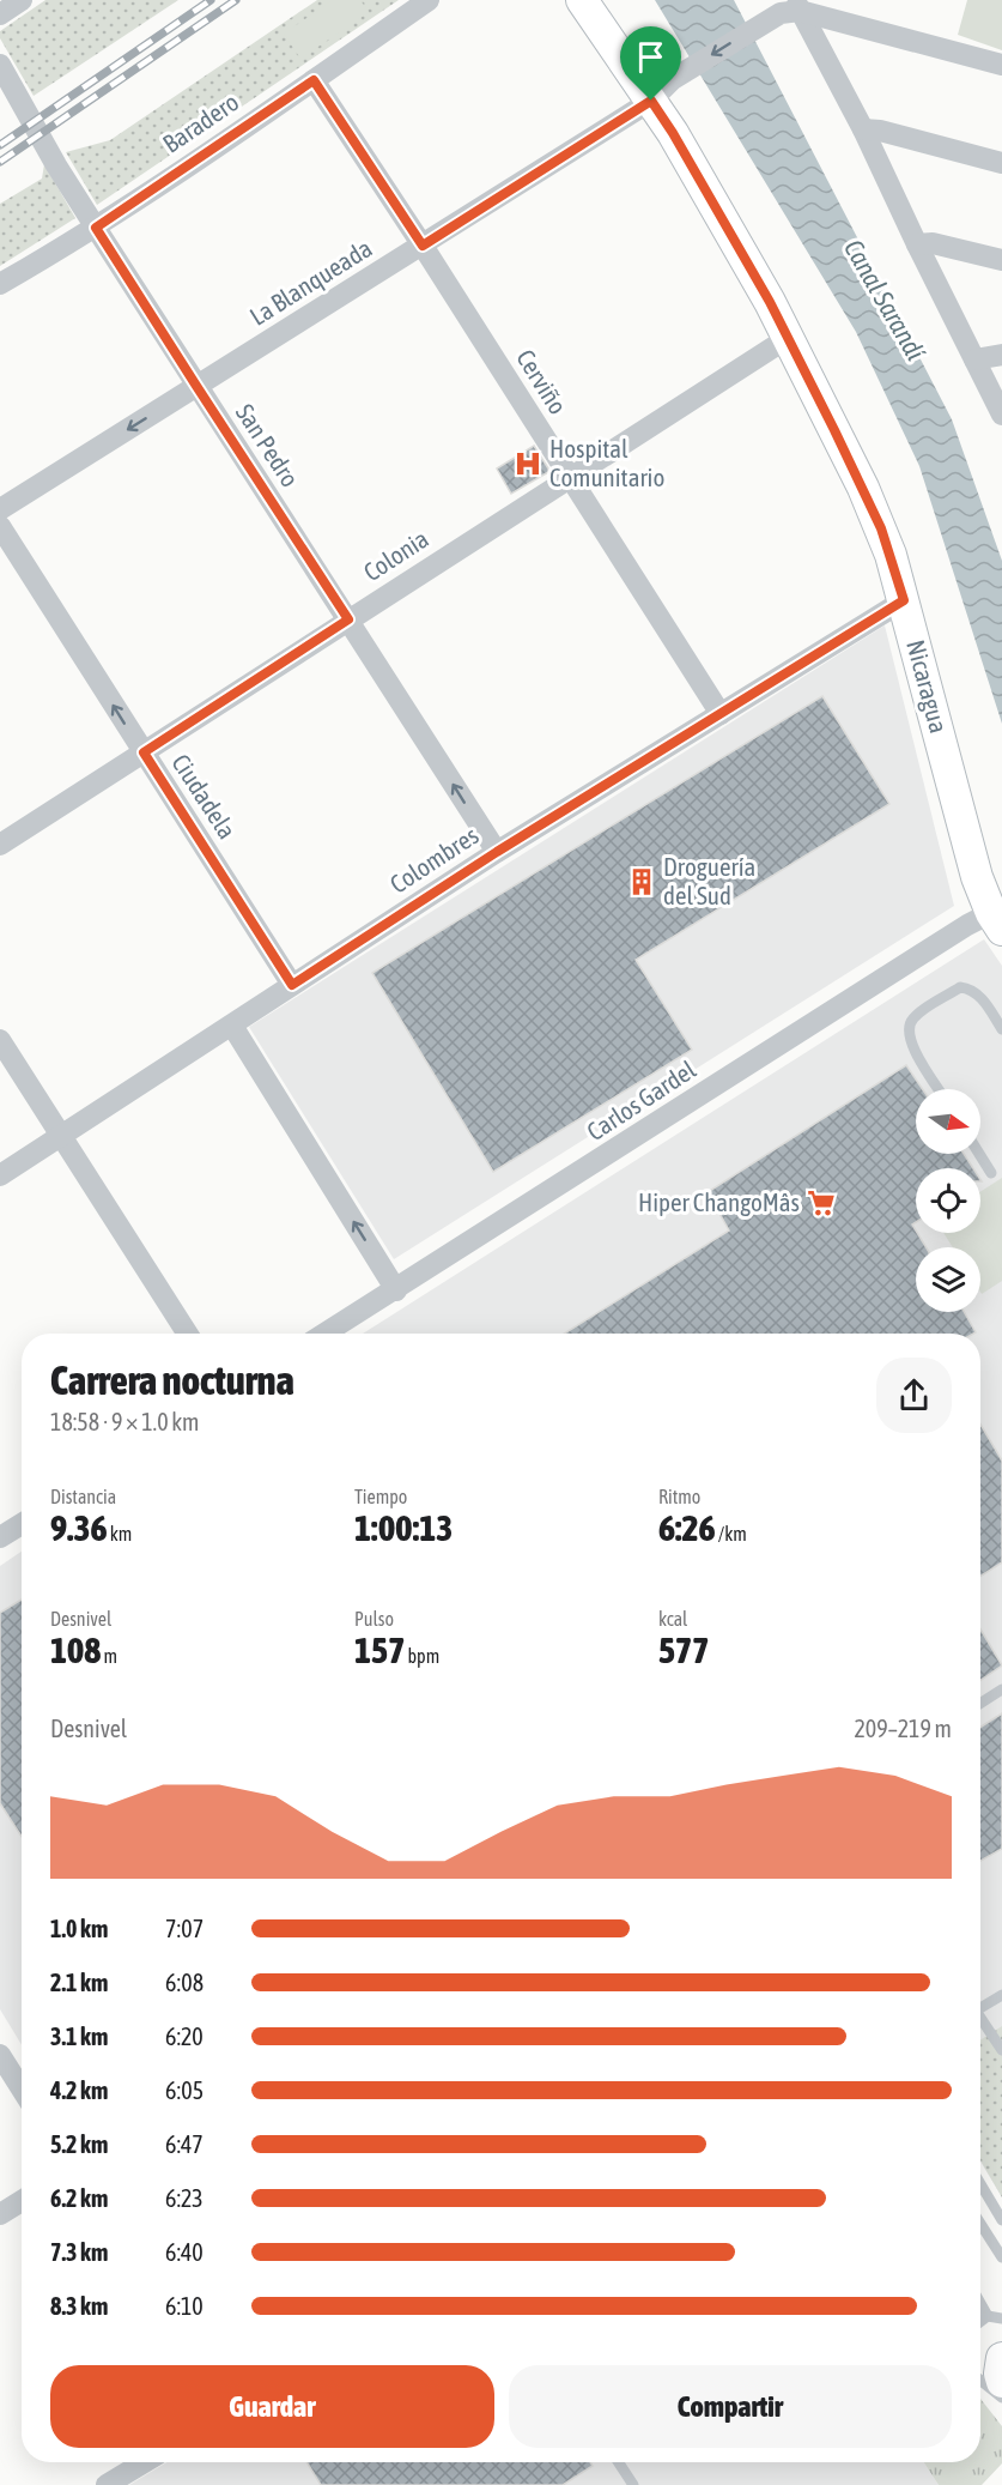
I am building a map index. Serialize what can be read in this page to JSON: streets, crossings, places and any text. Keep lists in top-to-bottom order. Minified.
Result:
{"streets":{"main road":["Nicaragua"],"street":["Baradero","La Blanqueada","Cerviño","San Pedro","Colonia","Ciudadela","Colombres","Carlos Gardel"]},"crossings":[["Baradero","Cerviño"],["Baradero","San Pedro"],["La Blanqueada","Cerviño"],["La Blanqueada","San Pedro"],["La Blanqueada","Nicaragua"],["Cerviño","Colonia"],["Cerviño","Colombres"],["San Pedro","Colonia"],["San Pedro","Colombres"],["Colonia","Nicaragua"],["Colonia","Ciudadela"],["Nicaragua","Colombres"],["Nicaragua","Carlos Gardel"],["Ciudadela","Colombres"]],"one_way":["La Blanqueada","Ciudadela"],"water":["Canal Sarandí"],"places":{"hospital":["Hospital Comunitario"],"building":["Droguería del Sud"],"supermarket":["Hiper ChangoMâs"]},"north":"right","page":{"heading":["Carrera nocturna","18:58 · 9 × 1.0 km"],"stats":[["Distancia","9.36 km"],["Tiempo","1:00:13"],["Ritmo","6:26 /km"],["Desnivel","108 m"],["Pulso","157 bpm"],["kcal","577"]],"chart":["Desnivel","209–219 m"],"list":[{"name":"1.0 km","note":"7:07"},{"name":"2.1 km","note":"6:08"},{"name":"3.1 km","note":"6:20"},{"name":"4.2 km","note":"6:05"},{"name":"5.2 km","note":"6:47"},{"name":"6.2 km","note":"6:23"},{"name":"7.3 km","note":"6:40"},{"name":"8.3 km","note":"6:10"}],"buttons":["Guardar","Compartir"]}}
